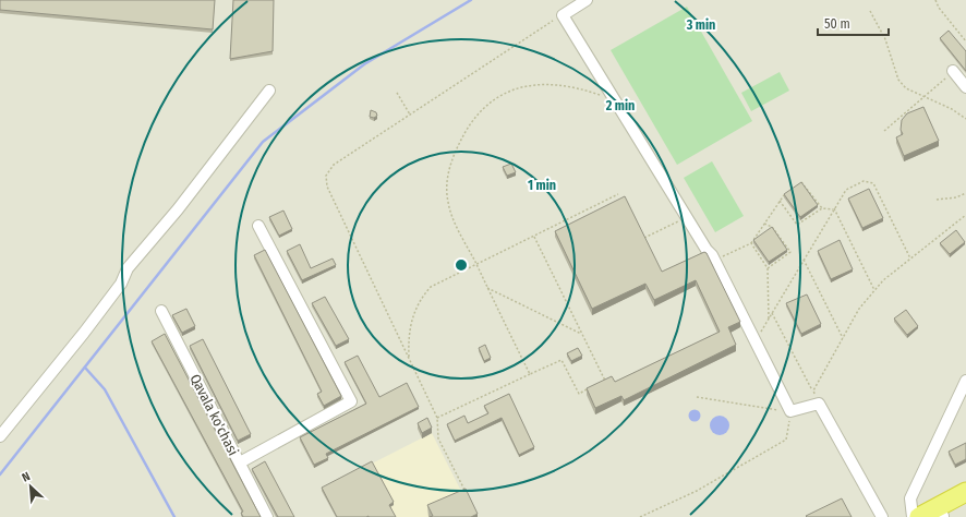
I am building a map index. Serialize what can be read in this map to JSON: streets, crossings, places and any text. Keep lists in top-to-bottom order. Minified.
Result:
{"streets":{"street":["Qavala ko'chasi"]},"scale_bar":"50 m","north":"top left","rings":["3 min","2 min","1 min"]}
